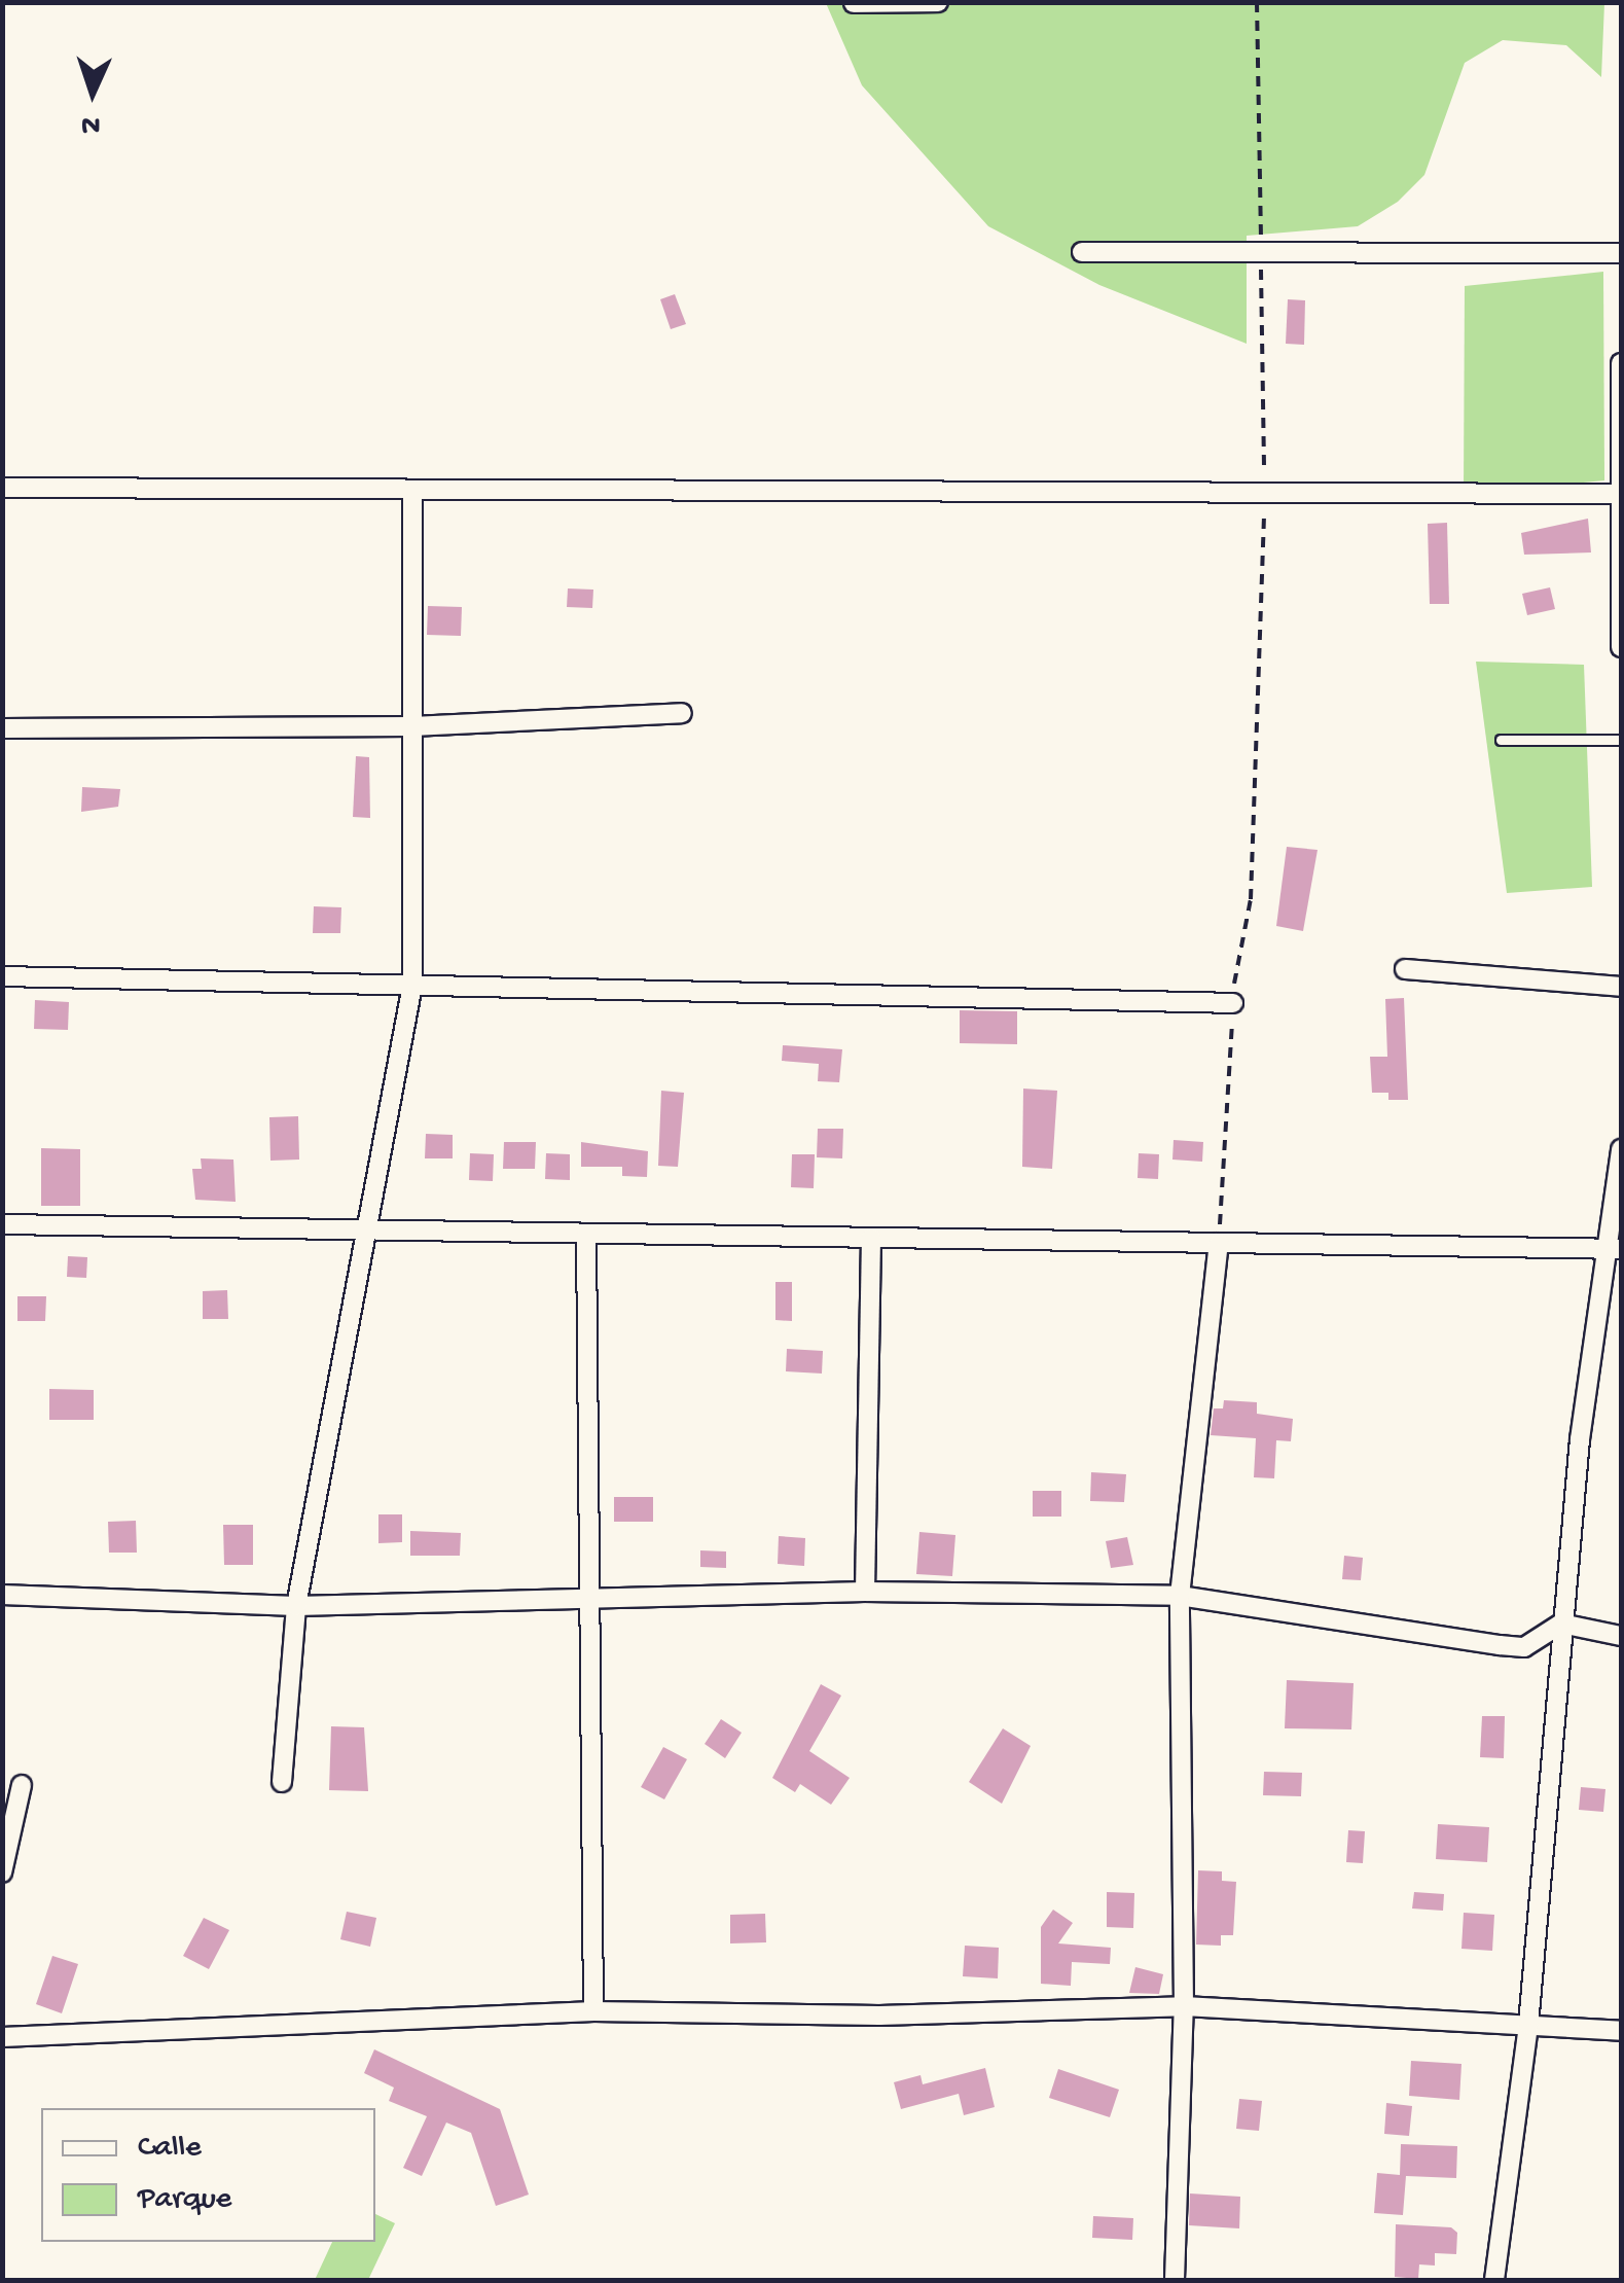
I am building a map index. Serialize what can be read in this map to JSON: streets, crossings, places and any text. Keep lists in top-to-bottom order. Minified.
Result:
{"legend":["Calle","Parque"],"north":"bottom"}
